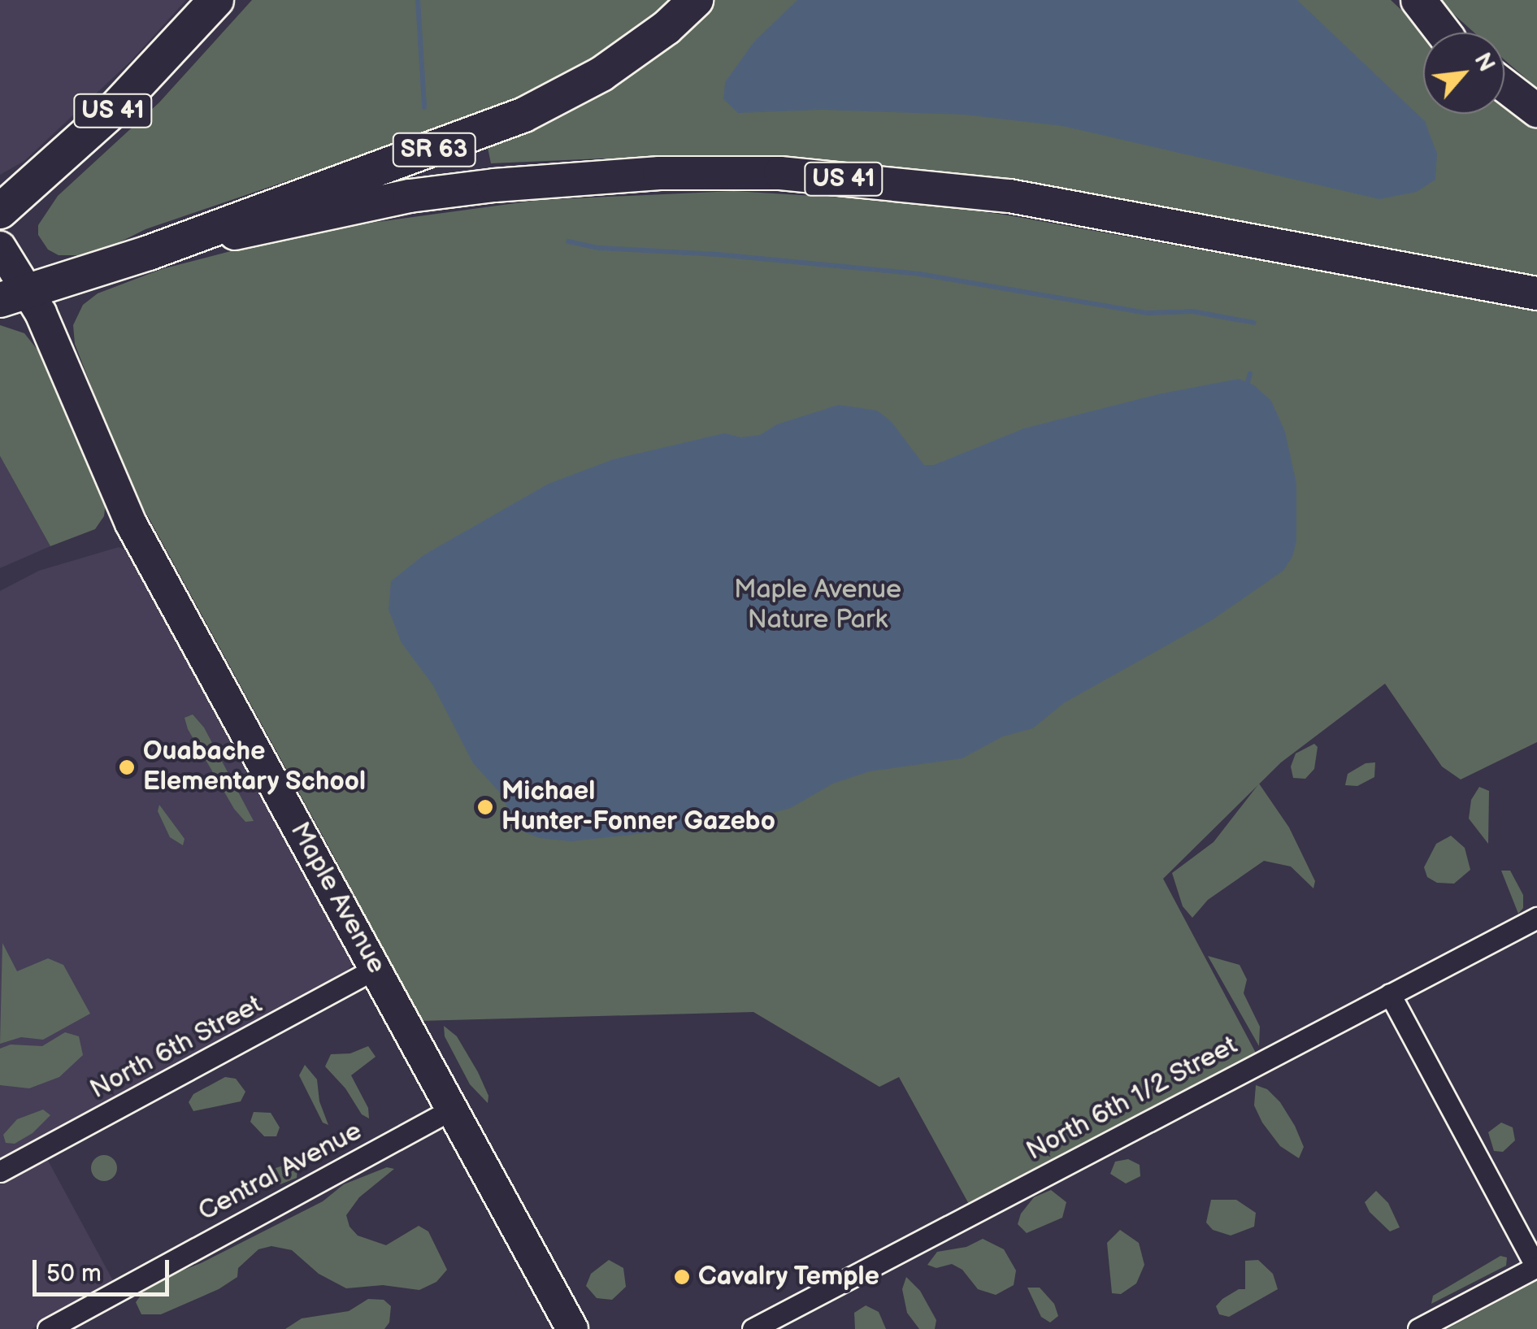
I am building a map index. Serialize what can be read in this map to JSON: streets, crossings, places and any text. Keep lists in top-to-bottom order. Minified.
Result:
{"streets":{"highway":["US 41","SR 63"],"main road":["Maple Avenue"],"street":["North 6th Street","North 6th 1/2 Street","Central Avenue"]},"crossings":[["US 41","SR 63"],["US 41","Maple Avenue"],["Maple Avenue","North 6th Street"],["Maple Avenue","Central Avenue"]],"parks":["Maple Avenue Nature Park"],"places":["Ouabache Elementary School","Michael Hunter-Fonner Gazebo","Cavalry Temple"],"scale_bar":"50 m","north":"top right"}
